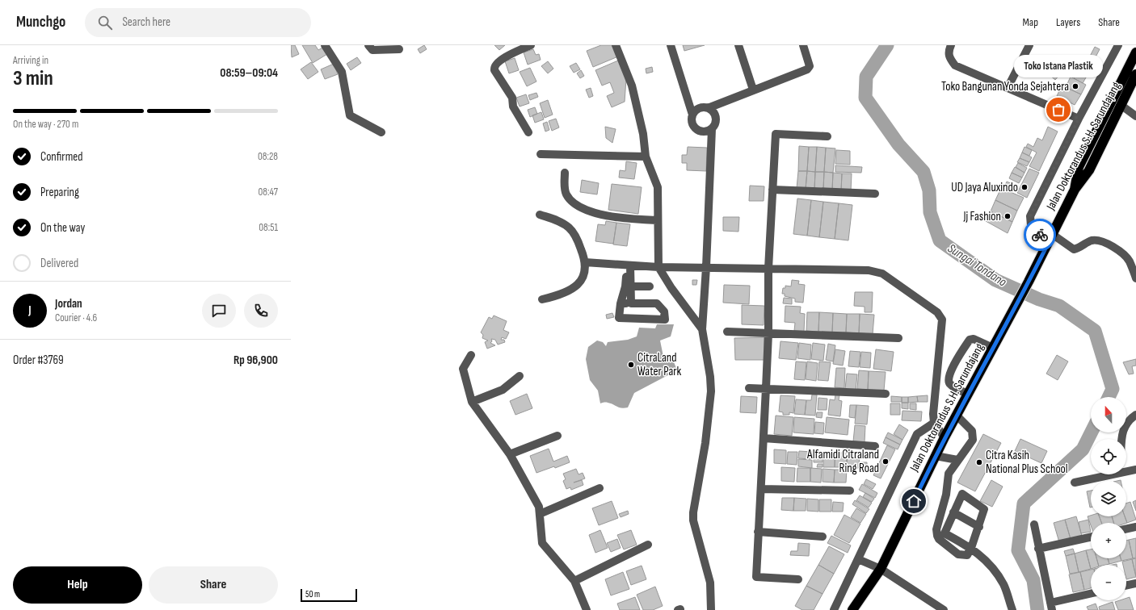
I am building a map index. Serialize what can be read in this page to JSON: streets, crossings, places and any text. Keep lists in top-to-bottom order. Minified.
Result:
{"streets":{"highway":["Jalan Doktorandus S.H. Sarundajang"]},"water":["Sungai Tondano"],"places":["Toko Bangunan Yonda Sejahtera","Toko Istana Plastik","UD Jaya Aluxindo","Jj Fashion","CitraLand Water Park","Alfamidi Citraland Ring Road","Citra Kasih National Plus School"],"scale_bar":"50 m","north":"top","page":{"header":"Munchgo","search":"Search here","nav":["Map","Layers","Share"],"heading":["3 min","Arriving in","08:59–09:04"],"panel":["Jordan","Courier · 4.6","Order #3769","Rp 96,900"],"bubble":"Toko Istana Plastik","bar":"On the way · 270 m","list":[["Confirmed","08:28"],["Preparing","08:47"],["On the way","08:51"],"Delivered"],"round":"J","map_buttons":["+","−"],"buttons":["Help","Share"],"scale":"50 m"}}
